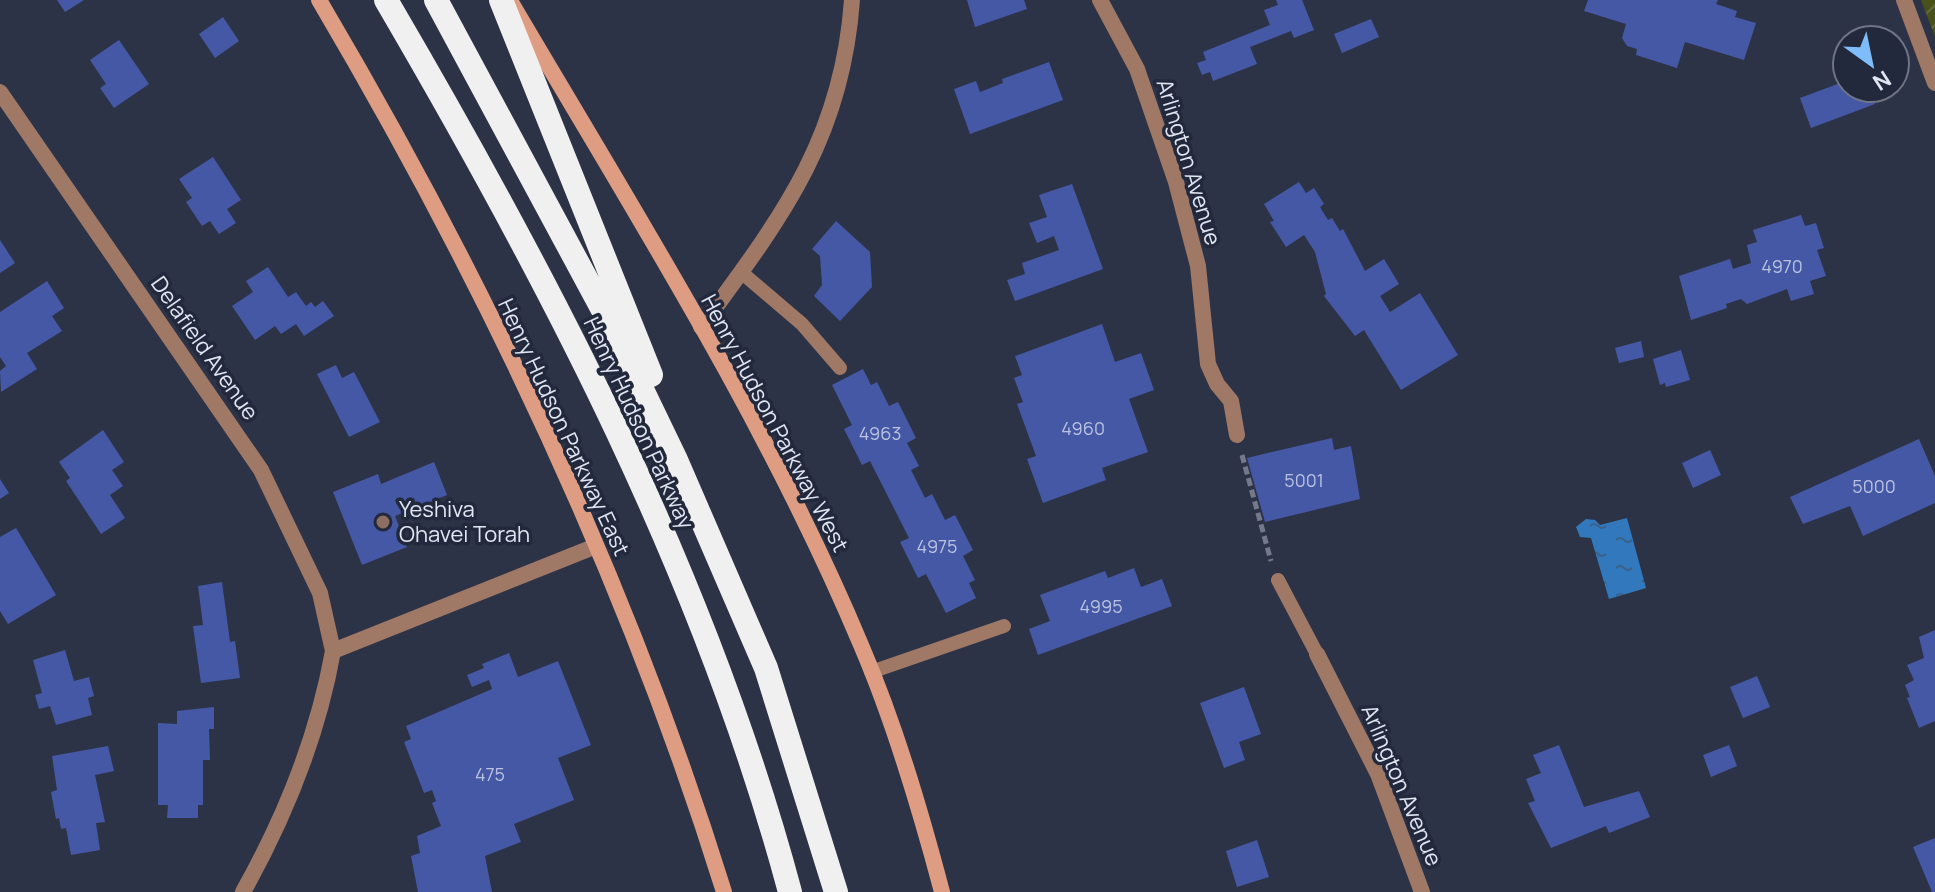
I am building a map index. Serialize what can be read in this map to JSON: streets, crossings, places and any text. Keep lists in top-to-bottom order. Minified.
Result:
{"streets":{"highway":["Henry Hudson Parkway"],"main road":["Henry Hudson Parkway West","Henry Hudson Parkway East"],"street":["Arlington Avenue","Delafield Avenue"]},"places":["Yeshiva Ohavei Torah"],"house_numbers":["4970","4960","4963","5001","5000","4975","4995","475"],"north":"bottom right"}
